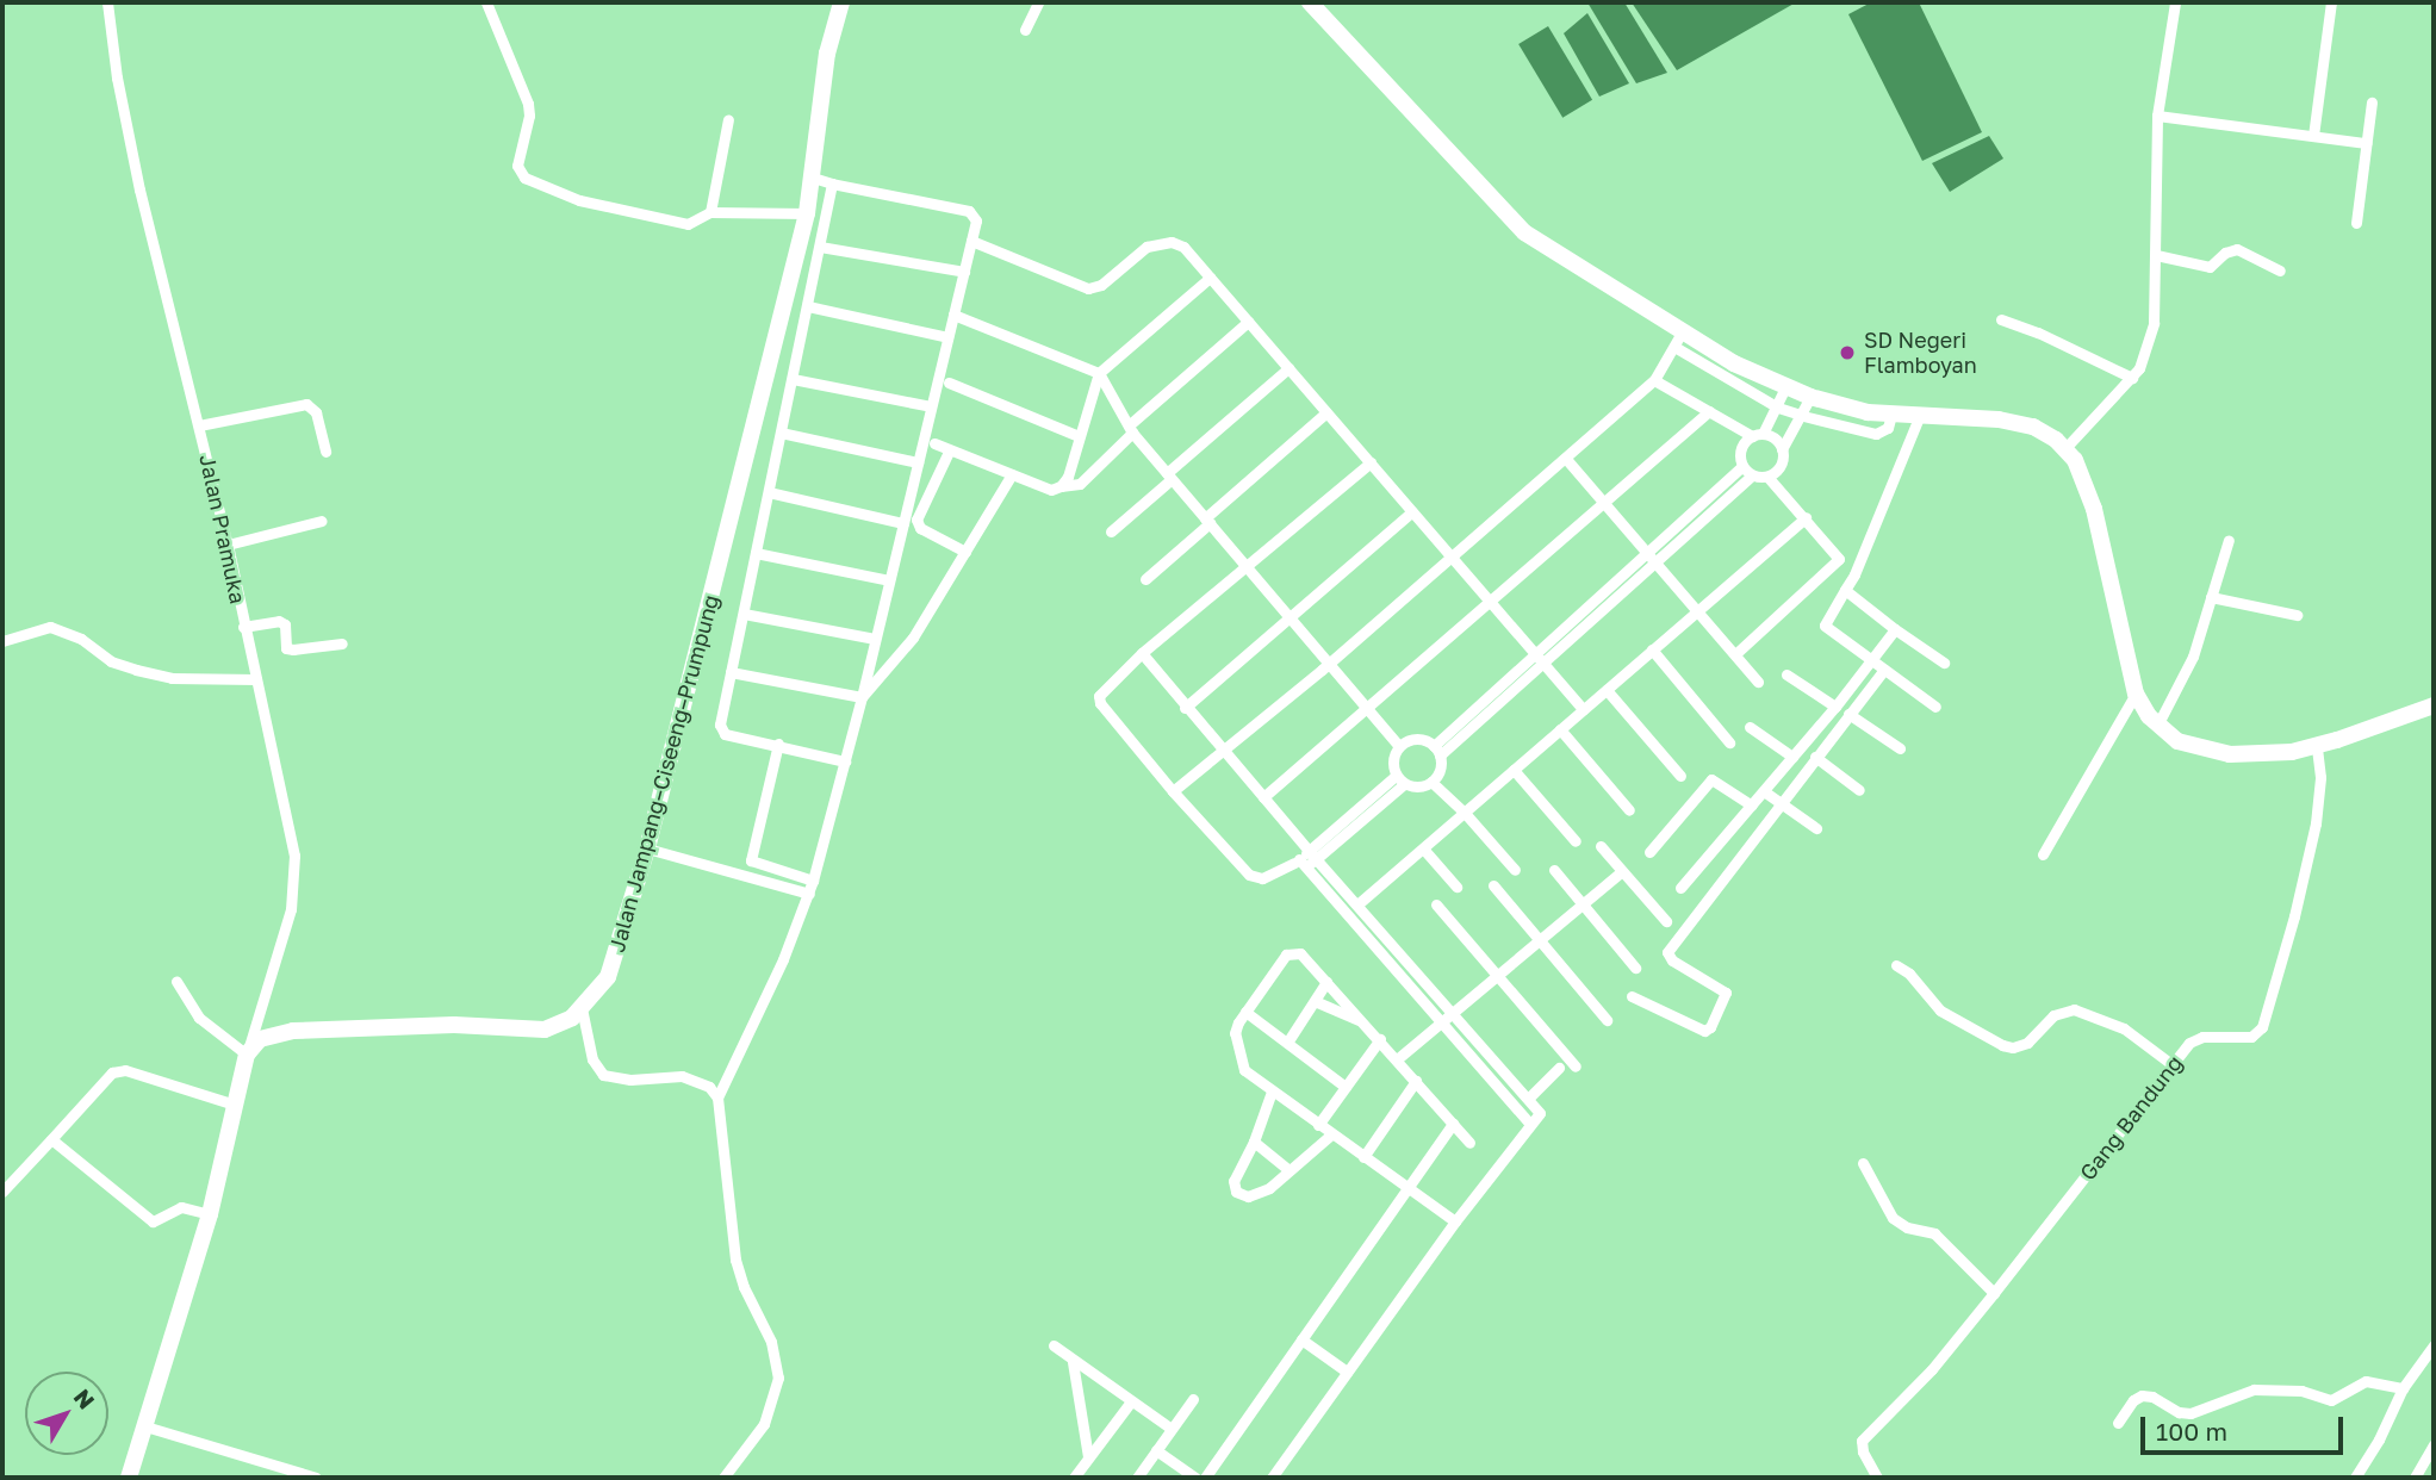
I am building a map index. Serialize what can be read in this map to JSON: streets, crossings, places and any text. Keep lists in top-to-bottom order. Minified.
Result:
{"streets":{"main road":["Jalan Jampang–Ciseeng–Prumpung"],"street":["Jalan Pramuka","Gang Bandung"]},"crossings":[["Jalan Pramuka","Jalan Jampang–Ciseeng–Prumpung"]],"places":["SD Negeri Flamboyan"],"scale_bar":"100 m","north":"top right"}
